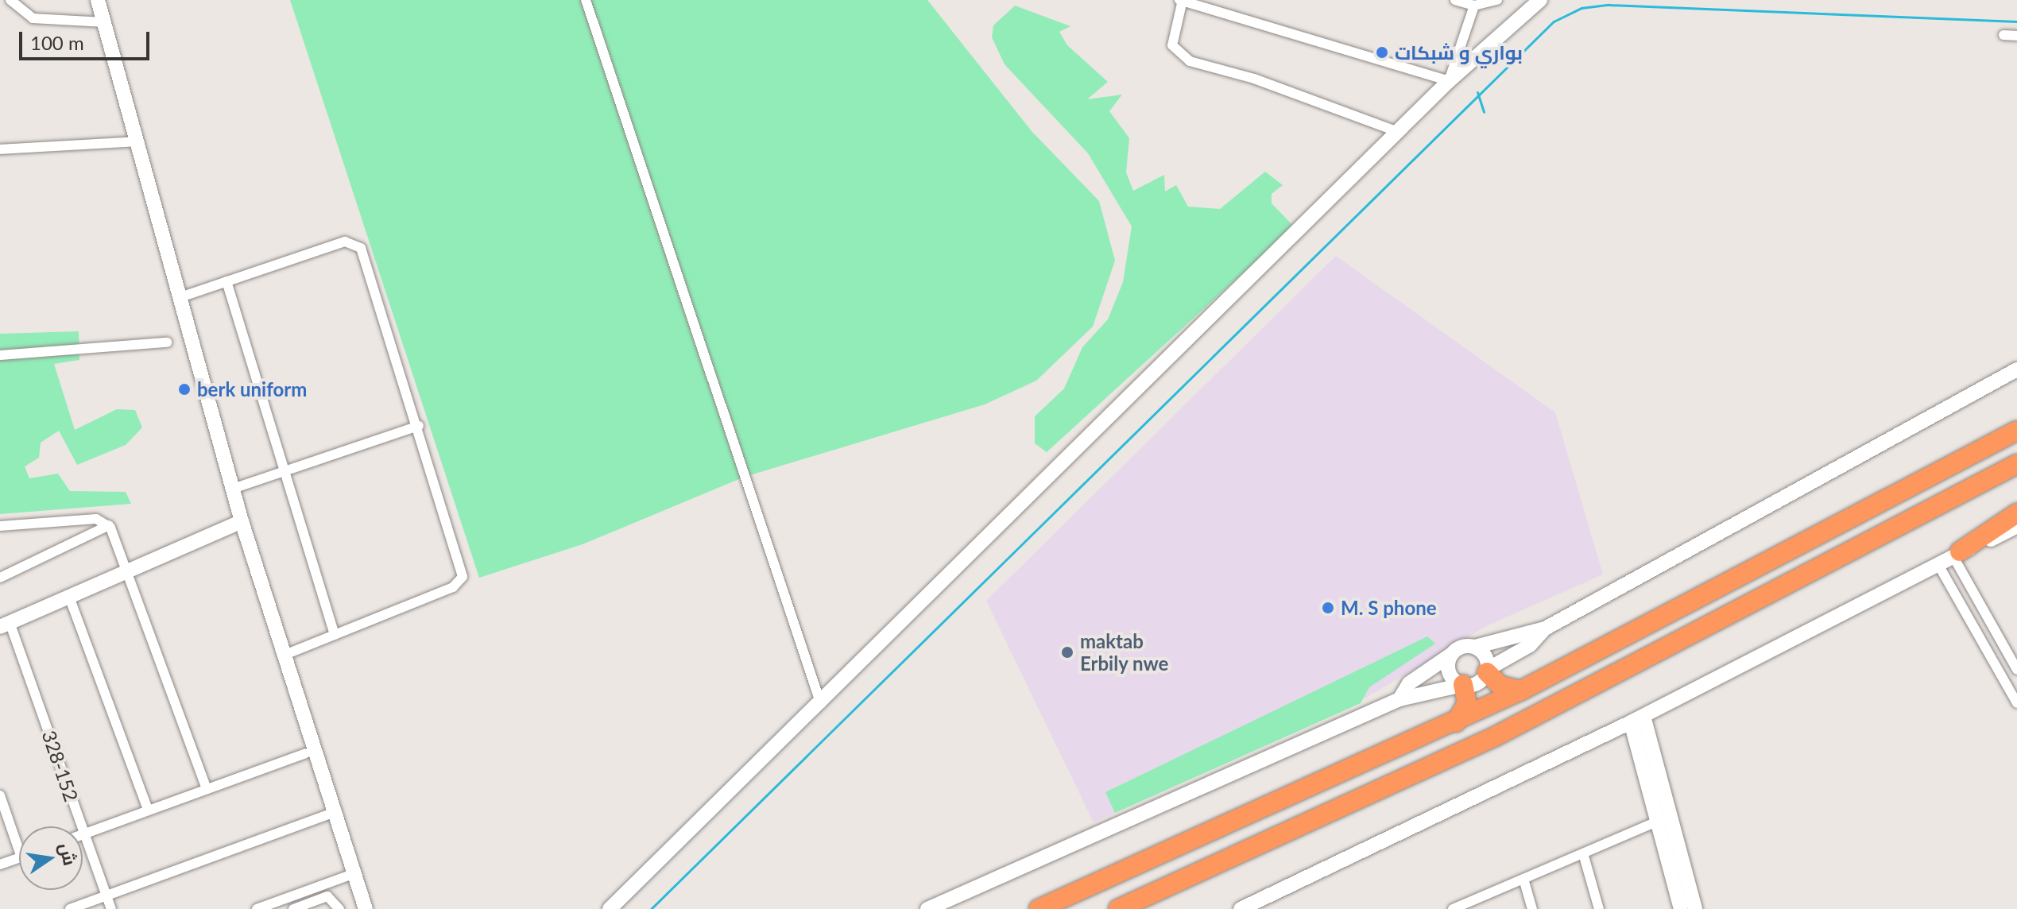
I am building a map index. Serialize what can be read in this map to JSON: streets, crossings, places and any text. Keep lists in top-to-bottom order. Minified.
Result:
{"streets":{"street":["328-152"]},"places":["بواري و شبكات","berk uniform","M. S phone","maktab Erbily nwe"],"scale_bar":"100 m","north":"right"}
